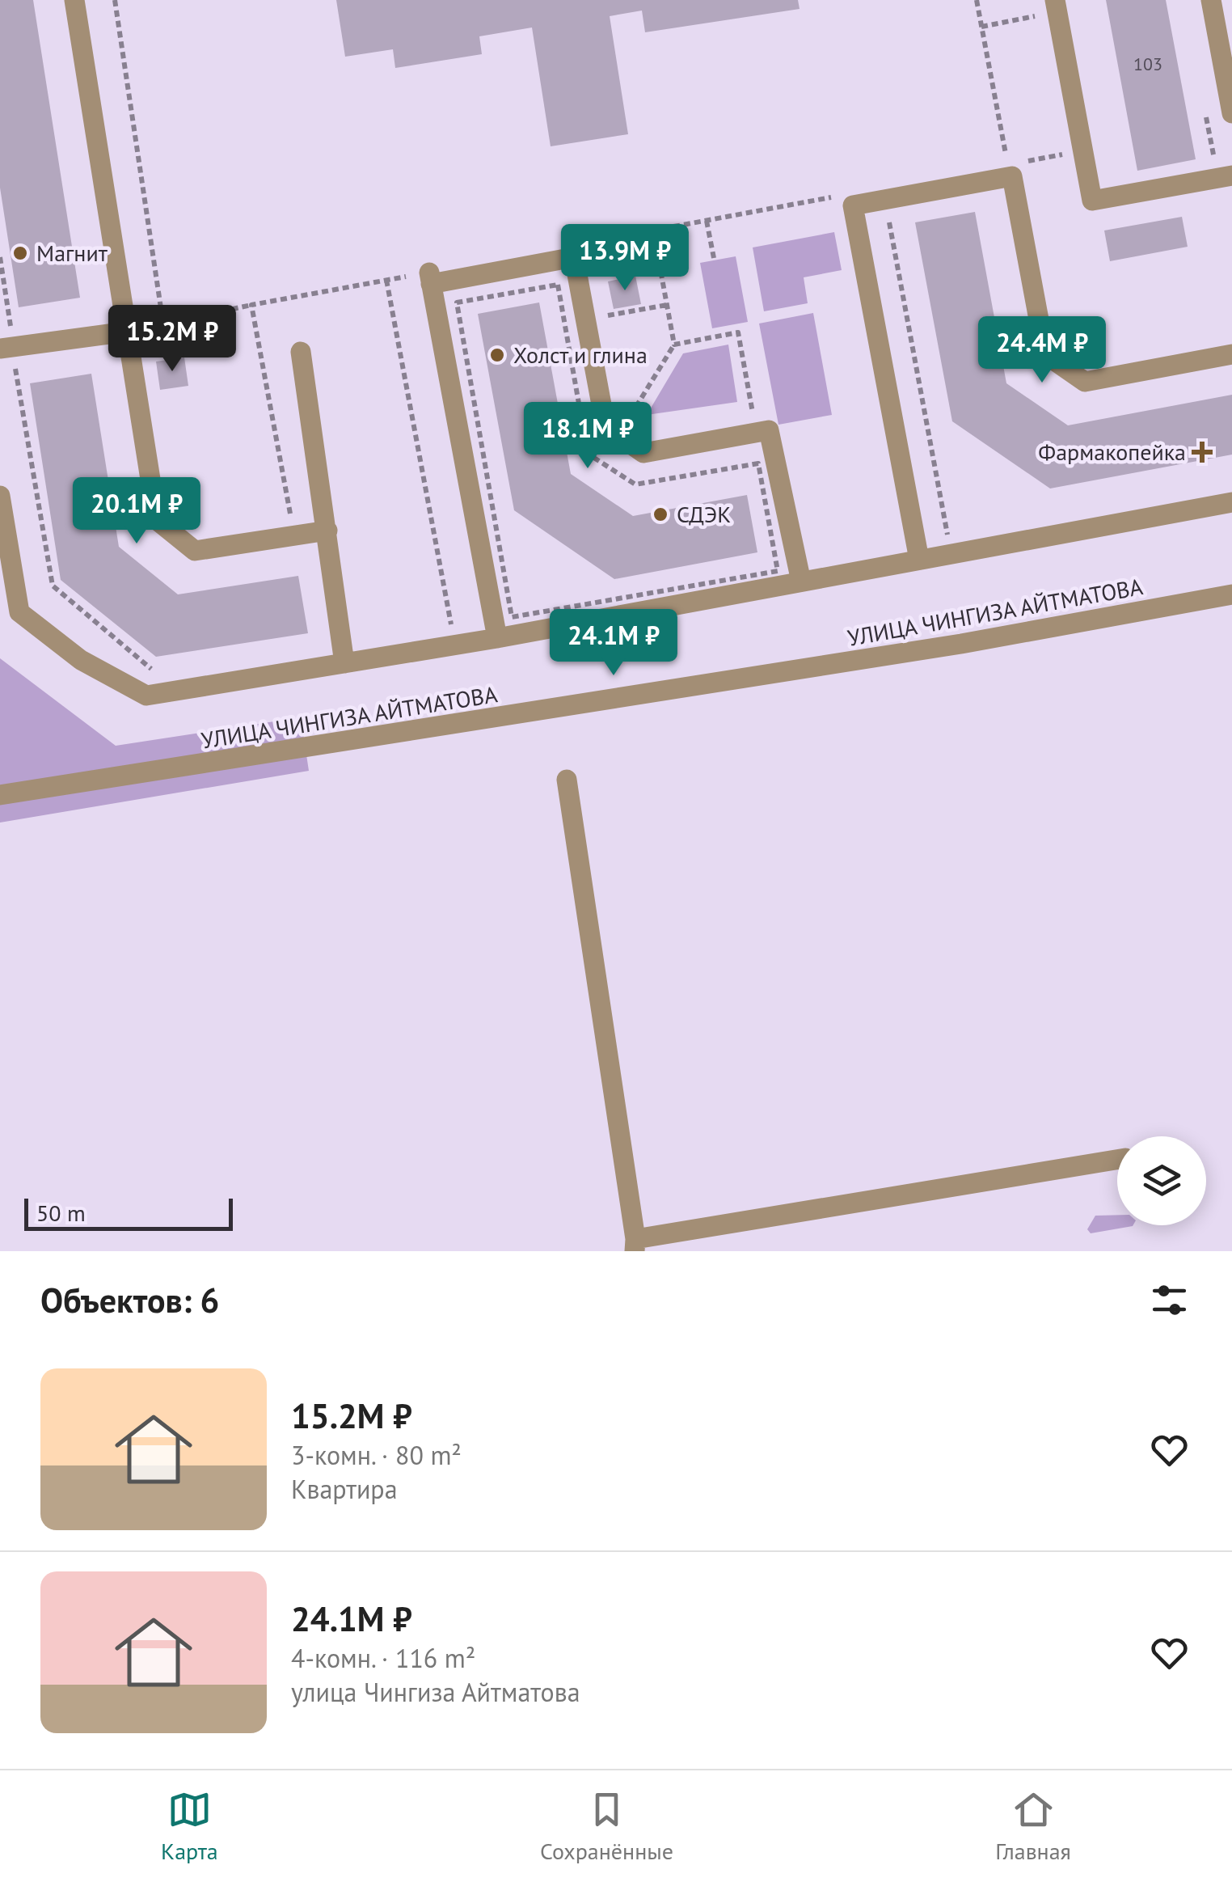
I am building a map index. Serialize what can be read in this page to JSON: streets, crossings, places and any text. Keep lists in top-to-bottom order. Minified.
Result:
{"streets":{"street":["УЛИЦА ЧИНГИЗА АЙТМАТОВА"]},"places":{"other":["Магнит","Холст и глина","СДЭК"],"health":["Фармакопейка"]},"house_numbers":["103"],"scale_bar":"50 m","page":{"price":["13.9M ₽","15.2M ₽","24.4M ₽","18.1M ₽","20.1M ₽","24.1M ₽"],"scale":"50 m","heading":"Объектов: 6","list":[{"name":"15.2M ₽","note":"3-комн. · 80 m² · Квартира"},{"name":"24.1M ₽","note":"4-комн. · 116 m² · улица Чингиза Айтматова"}],"tabs":["Карта","Сохранённые","Главная"]}}
